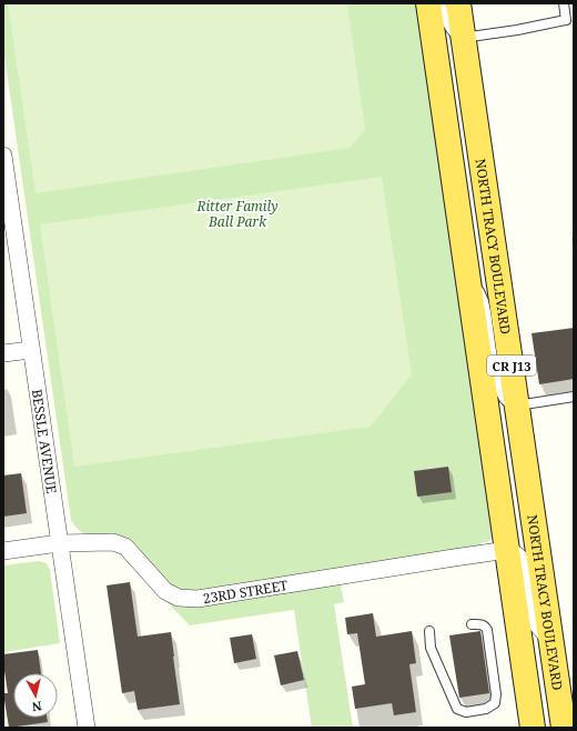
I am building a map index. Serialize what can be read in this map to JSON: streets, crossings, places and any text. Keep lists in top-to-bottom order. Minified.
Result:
{"streets":{"main road":["NORTH TRACY BOULEVARD","CR J13"],"street":["BESSLE AVENUE","23RD STREET"]},"crossings":[["CR J13","23RD STREET"],["BESSLE AVENUE","23RD STREET"]],"parks":["Ritter Family Ball Park"],"north":"bottom"}
